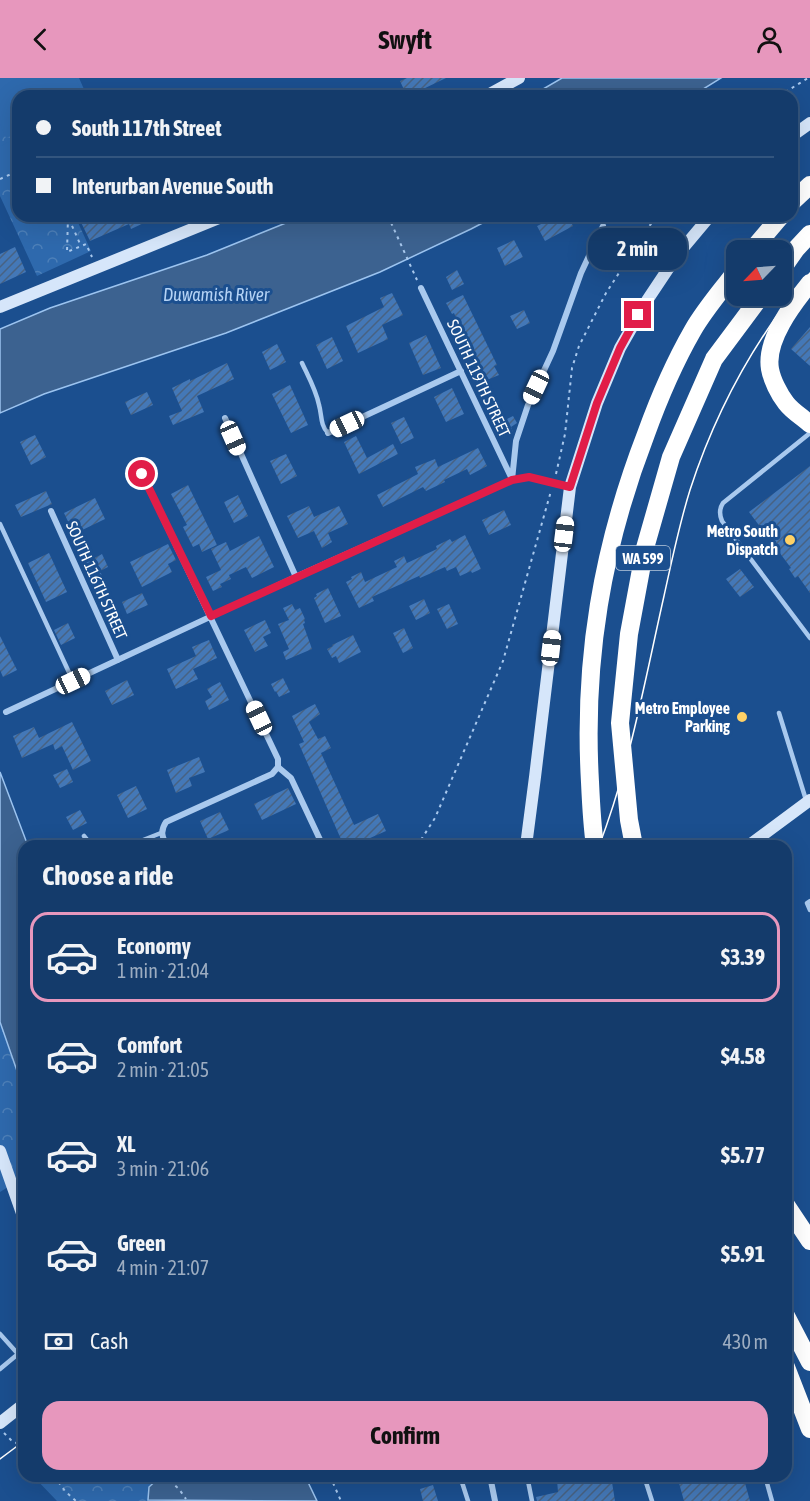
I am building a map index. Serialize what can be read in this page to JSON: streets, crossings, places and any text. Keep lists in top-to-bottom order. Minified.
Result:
{"streets":{"highway":["WA 599"],"street":["SOUTH 119TH STREET","SOUTH 116TH STREET"]},"water":["Duwamish River"],"places":["Metro South Dispatch","Metro Employee Parking"],"north":"bottom left","page":{"header":"Swyft","banner":["South 117th Street","Interurban Avenue South"],"bubble":"2 min","heading":"Choose a ride","list":[{"name":"Economy","note":"1 min · 21:04","value":"$3.39"},{"name":"Comfort","note":"2 min · 21:05","value":"$4.58"},{"name":"XL","note":"3 min · 21:06","value":"$5.77"},{"name":"Green","note":"4 min · 21:07","value":"$5.91"}],"pay":["Cash","430 m"],"buttons":"Confirm"}}
